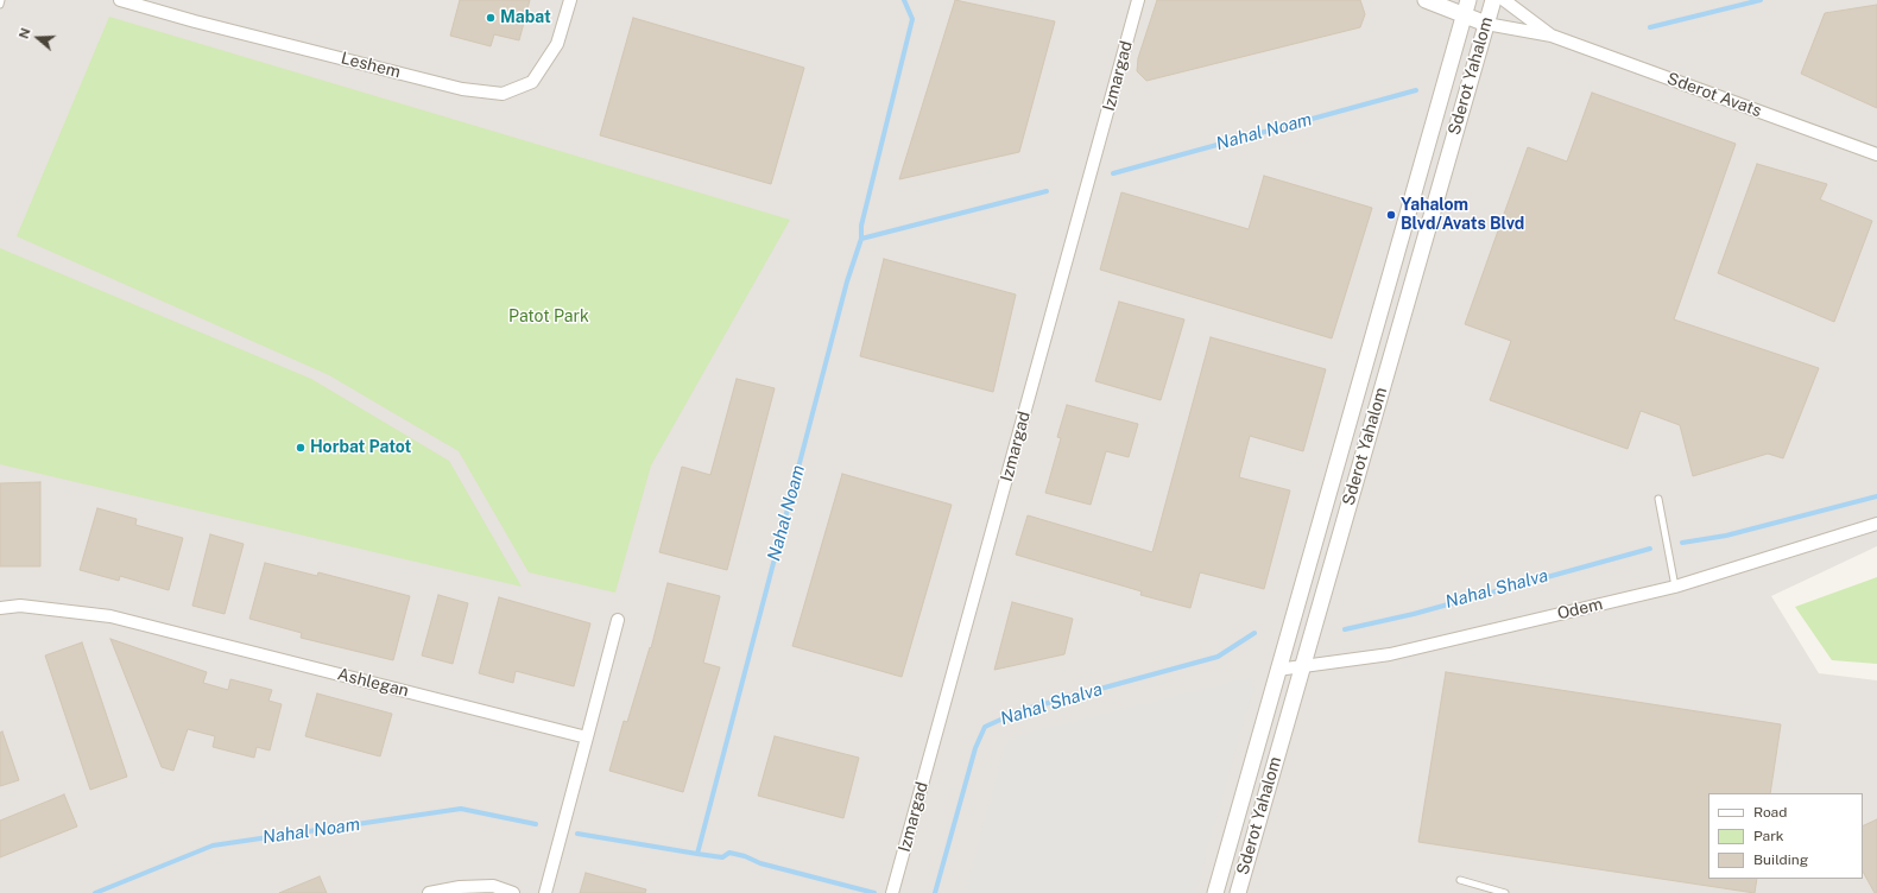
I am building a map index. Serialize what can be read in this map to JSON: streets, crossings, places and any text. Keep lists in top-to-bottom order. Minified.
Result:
{"streets":{"street":["Leshem","Izmargad","Sderot Yahalom","Sderot Avats","Odem","Ashlegan"]},"crossings":[["Sderot Yahalom","Sderot Avats"],["Sderot Yahalom","Odem"]],"water":["Nahal Noam","Nahal Shalva"],"parks":["Patot Park"],"places":["Mabat","Yahalom Blvd/Avats Blvd","Horbat Patot"],"legend":["Road","Park","Building"],"north":"left"}
